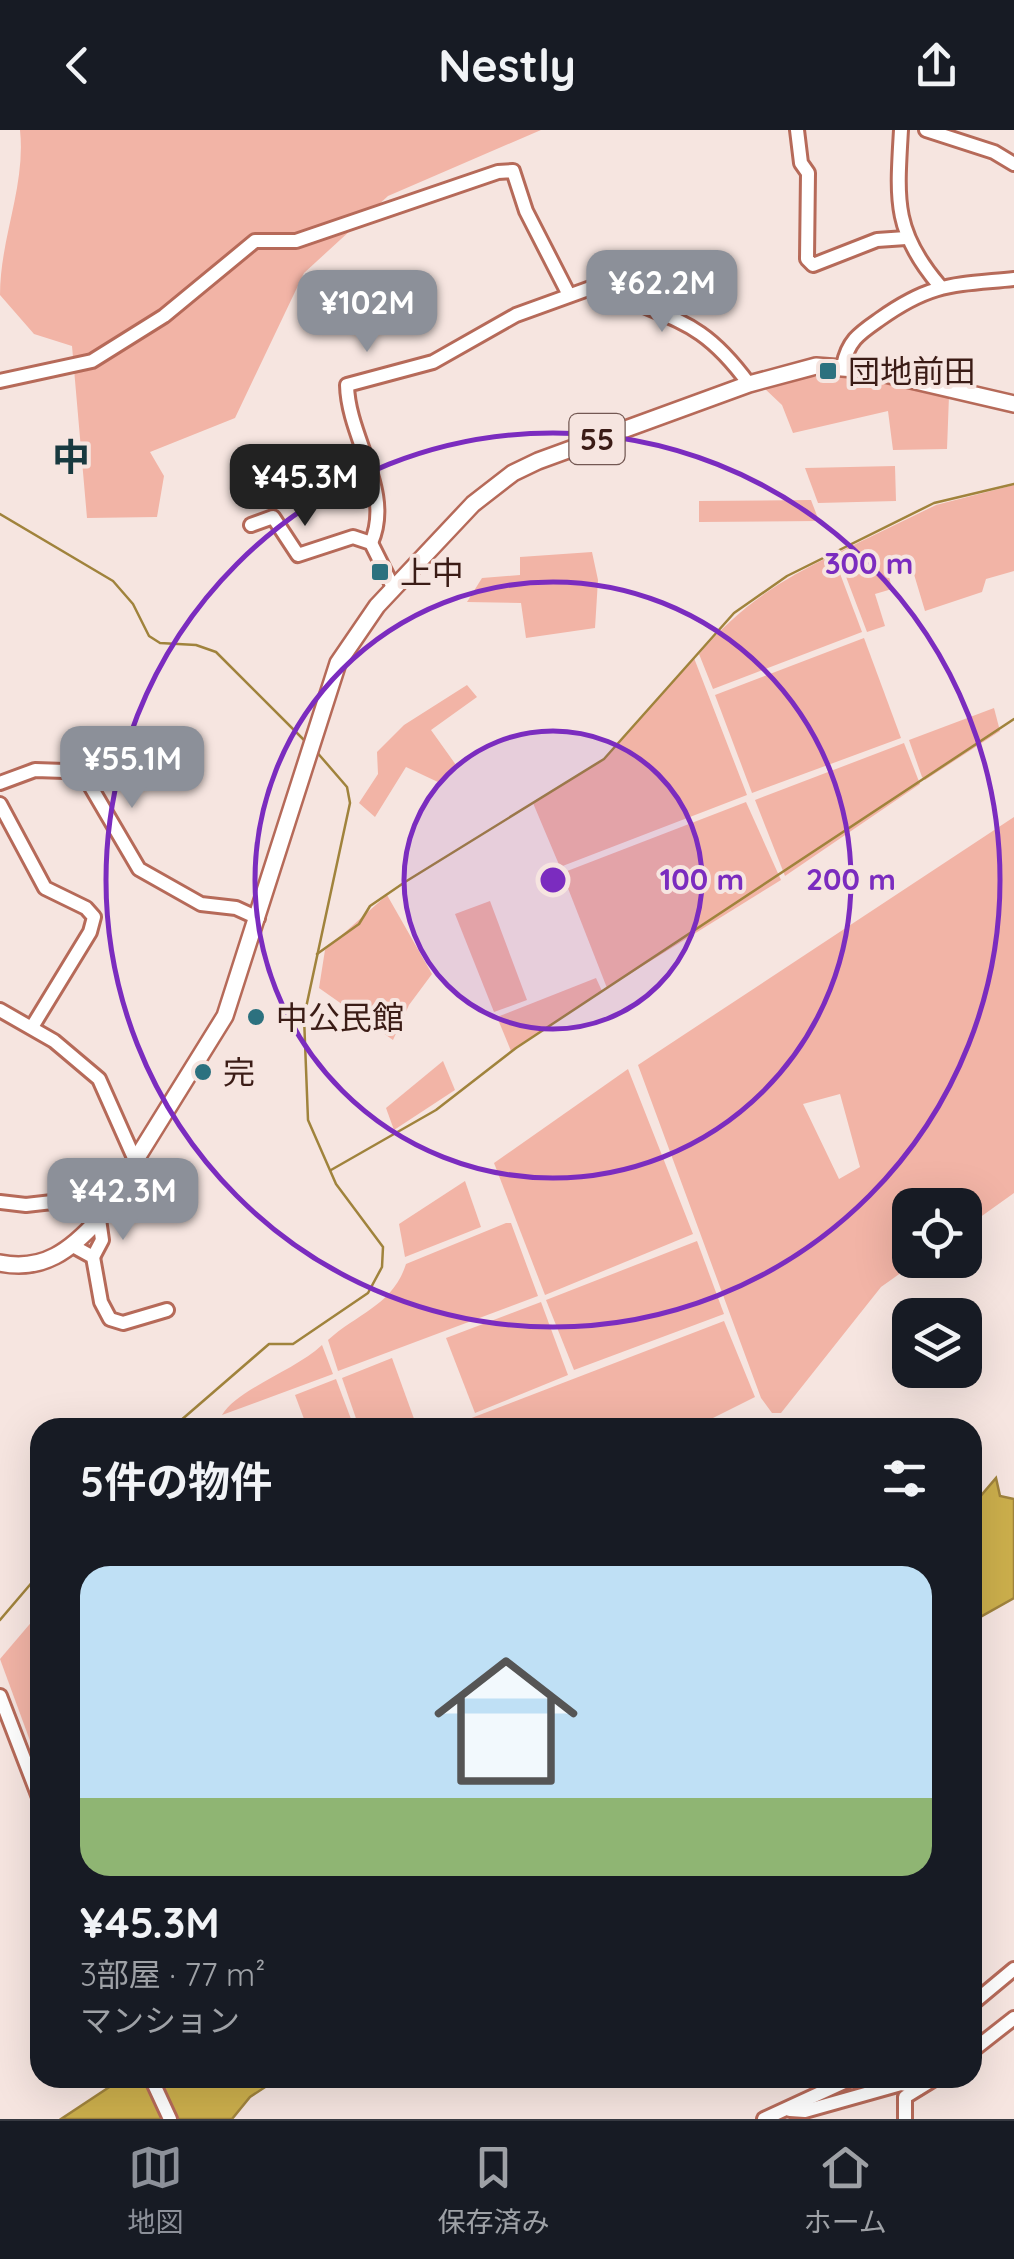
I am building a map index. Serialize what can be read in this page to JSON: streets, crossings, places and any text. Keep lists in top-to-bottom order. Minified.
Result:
{"streets":{"main road":["55"]},"districts":["中"],"places":{"transit":["団地前田","上中"],"other":["中公民館","完"]},"page":{"header":"Nestly","price":["¥62.2M","¥102M","¥45.3M","¥55.1M","¥42.3M"],"heading":"5件の物件","list":[{"name":"¥45.3M","note":"3部屋 · 77 m² · マンション"}],"tabs":["地図","保存済み","ホーム"]},"rings":["300 m","100 m","200 m"]}
